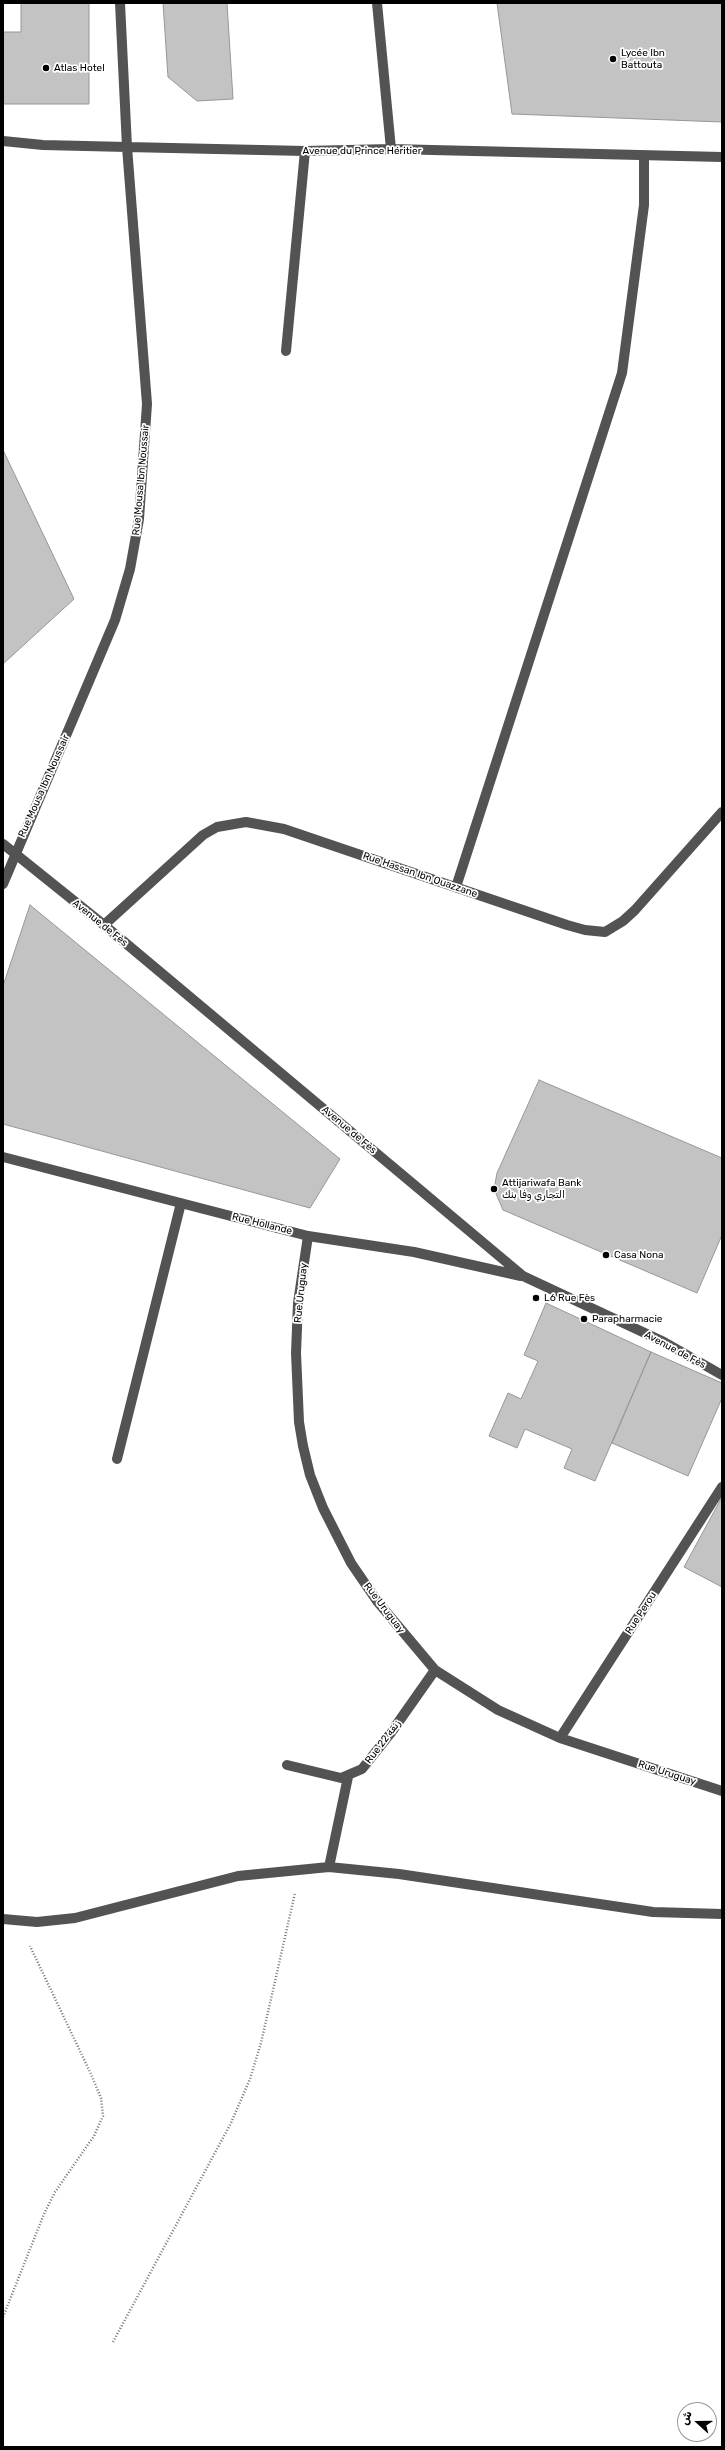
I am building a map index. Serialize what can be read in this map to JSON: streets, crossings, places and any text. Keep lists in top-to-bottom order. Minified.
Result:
{"streets":{"street":["Avenue du Prince Héritier","Rue Mousa Ibn Noussair","Rue Hassan Ibn Ouazzane","Avenue de Fès","Rue Hollande","Rue Uruguay","Rue Perou","Rue 22 زنقة"]},"crossings":[["Avenue du Prince Héritier","Rue Mousa Ibn Noussair"],["Rue Mousa Ibn Noussair","Avenue de Fès"],["Rue Hassan Ibn Ouazzane","Avenue de Fès"],["Avenue de Fès","Rue Hollande"],["Rue Hollande","Rue Uruguay"],["Rue Uruguay","Rue Perou"],["Rue Uruguay","Rue 22 زنقة"]],"places":["Lycée Ibn Battouta","Atlas Hotel","Attijariwafa Bank التجاري وفا بنك","Casa Nona","L6 Rue Fès","Parapharmacie"],"north":"left"}
